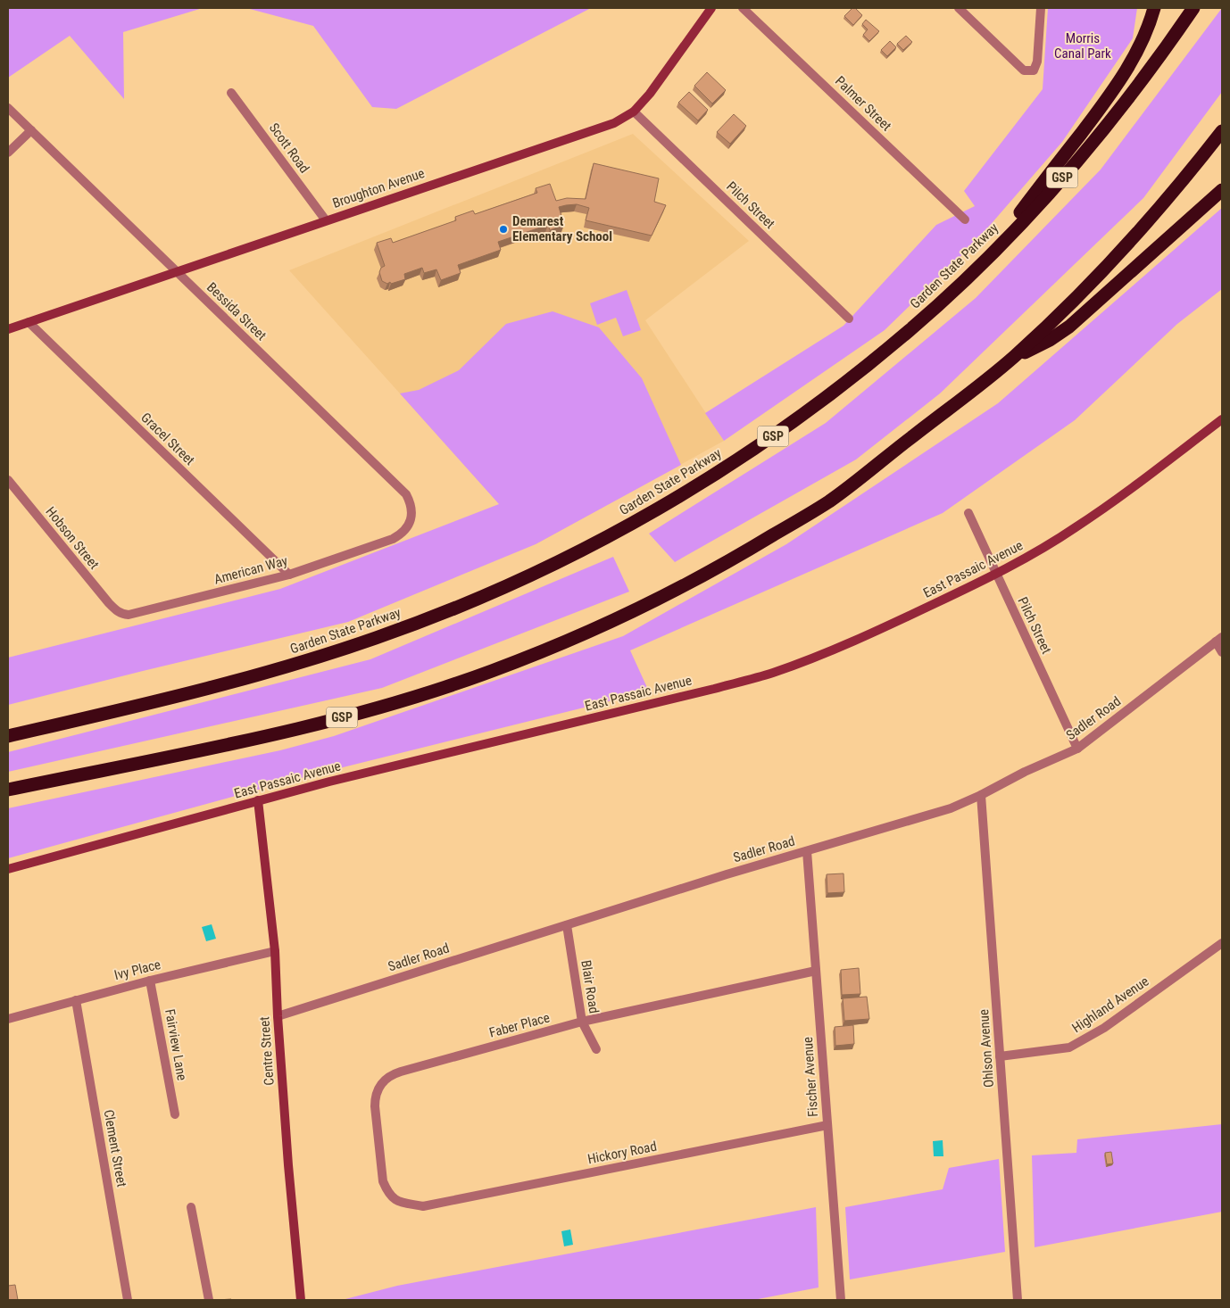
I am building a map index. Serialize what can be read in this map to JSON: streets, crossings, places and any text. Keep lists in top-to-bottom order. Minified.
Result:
{"streets":{"highway":["GSP","Garden State Parkway"],"main road":["Broughton Avenue","East Passaic Avenue","Centre Street"],"street":["Palmer Street","Scott Road","Pilch Street","Bessida Street","Gracel Street","Hobson Street","American Way","Sadler Road","Ivy Place","Blair Road","Highland Avenue","Faber Place","Fairview Lane","Ohlson Avenue","Fischer Avenue","Clement Street","Hickory Road"]},"crossings":[["Scott Road","Broughton Avenue"],["Broughton Avenue","Pilch Street"],["Broughton Avenue","Bessida Street"],["Broughton Avenue","Gracel Street"],["Pilch Street","East Passaic Avenue"],["Pilch Street","Sadler Road"],["Bessida Street","American Way"],["Gracel Street","American Way"],["Hobson Street","American Way"],["East Passaic Avenue","Centre Street"],["Sadler Road","Blair Road"],["Sadler Road","Ohlson Avenue"],["Sadler Road","Centre Street"],["Sadler Road","Fischer Avenue"],["Ivy Place","Fairview Lane"],["Ivy Place","Centre Street"],["Ivy Place","Clement Street"],["Blair Road","Faber Place"],["Highland Avenue","Ohlson Avenue"],["Faber Place","Fischer Avenue"],["Faber Place","Hickory Road"],["Fischer Avenue","Hickory Road"]],"parks":["Morris Canal Park"],"places":["Demarest Elementary School"]}
